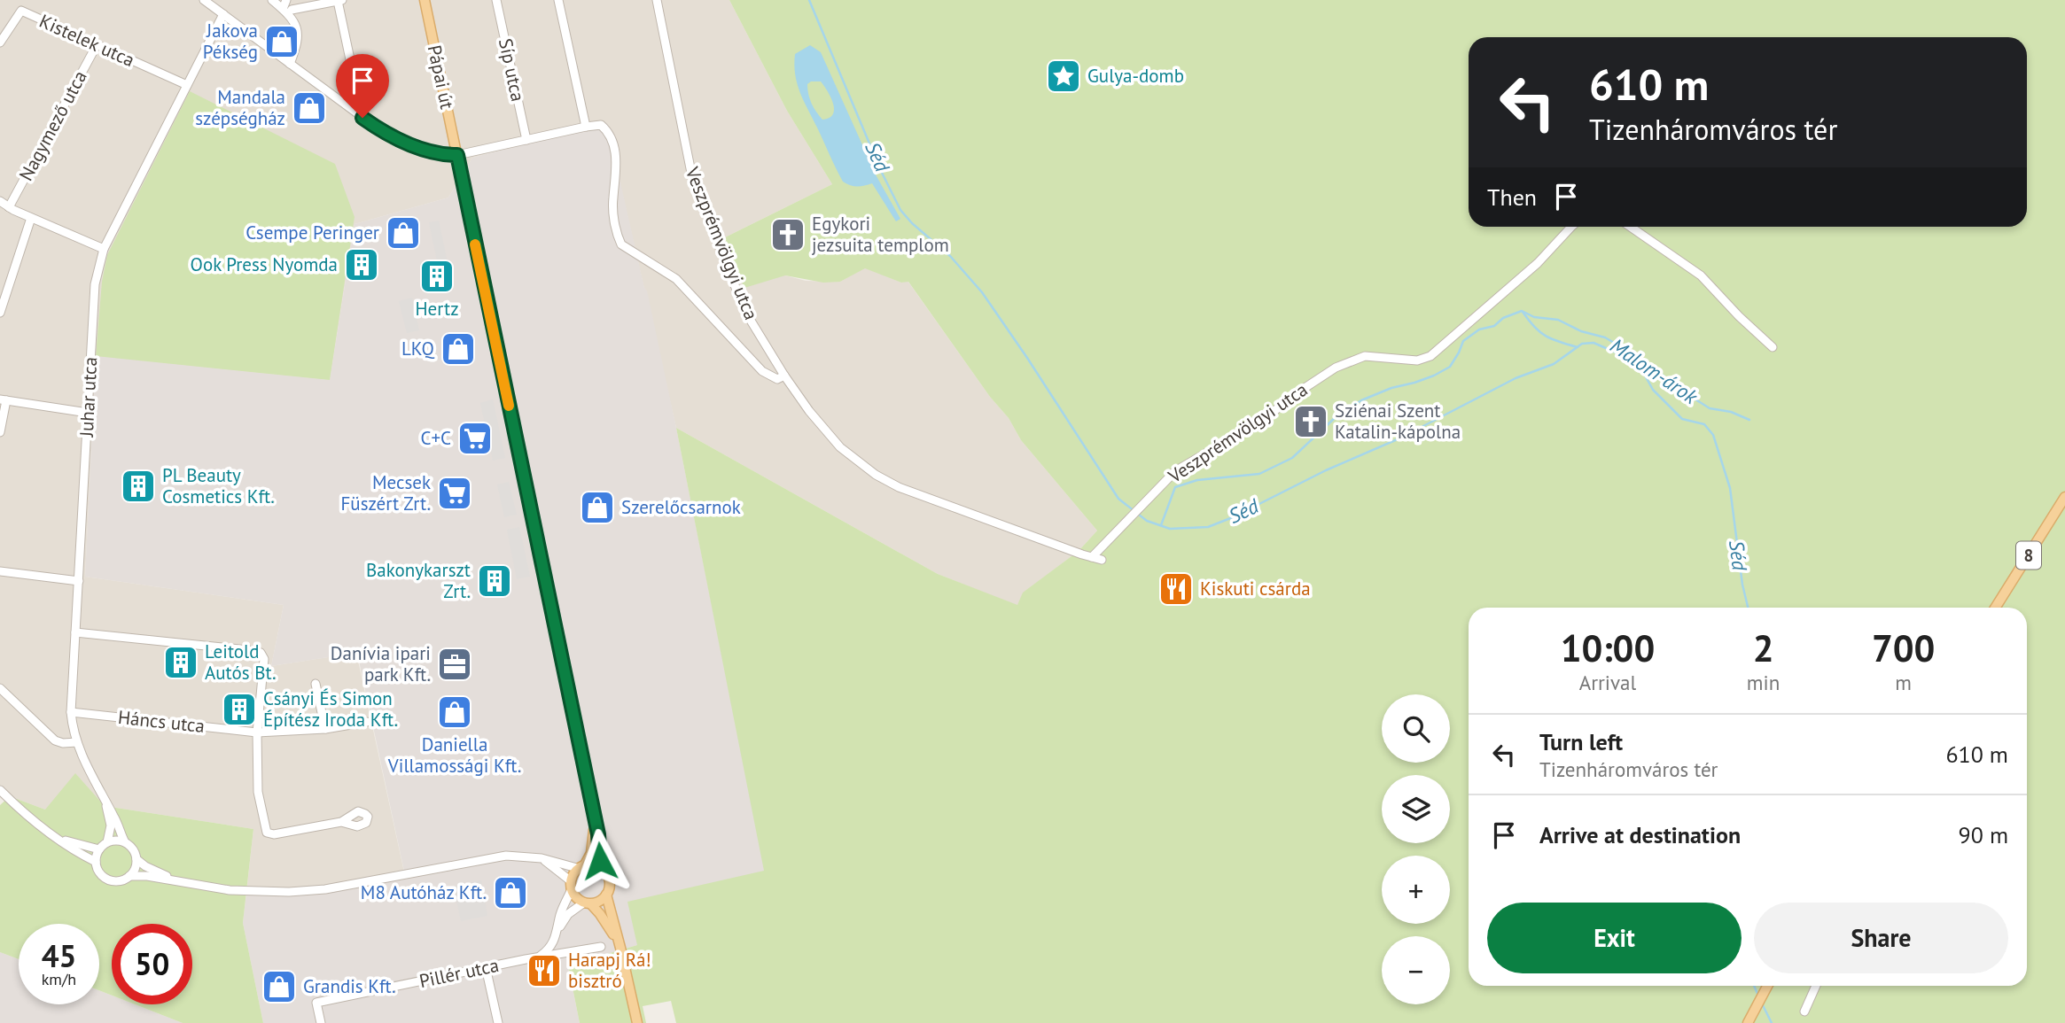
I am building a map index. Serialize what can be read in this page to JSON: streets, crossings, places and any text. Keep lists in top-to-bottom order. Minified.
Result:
{"streets":{"main road":["Pápai út","8"],"street":["Kistelek utca","Síp utca","Nagymező utca","Veszprémvölgyi utca","Juhar utca","Háncs utca","Pillér utca"]},"crossings":[["Kistelek utca","Nagymező utca"],["Kistelek utca","Juhar utca"],["Juhar utca","Háncs utca"]],"water":["Séd","Malom-árok"],"places":{"shop":["Jakova Pékség","Mandala szépségház","Csempe Peringer","LKQ","Szerelőcsarnok","Daniella Villamossági Kft.","M8 Autóház Kft.","Grandis Kft."],"place":["Gulya-domb"],"church":["Egykori jezsuita templom","Sziénai Szent Katalin-kápolna"],"building":["Ook Press Nyomda","Hertz","PL Beauty Cosmetics Kft.","Bakonykarszt Zrt.","Leitold Autós Bt.","Csányi És Simon Építész Iroda Kft."],"supermarket":["C+C","Mecsek Füszért Zrt."],"restaurant":["Kiskuti csárda","Harapj Rá! bisztró"],"office":["Danívia ipari park Kft."]},"page":{"turn":["610 m","Tizenháromváros tér"],"then":"Then","eta":["10:00","Arrival","2","min","700","m"],"map_buttons":["+","−"],"list":[{"name":"Turn left","note":"Tizenháromváros tér","value":"610 m"},{"name":"Arrive at destination","value":"90 m"}],"buttons":["Exit","Share"],"speed":"45 km/h","limit":"50"}}
